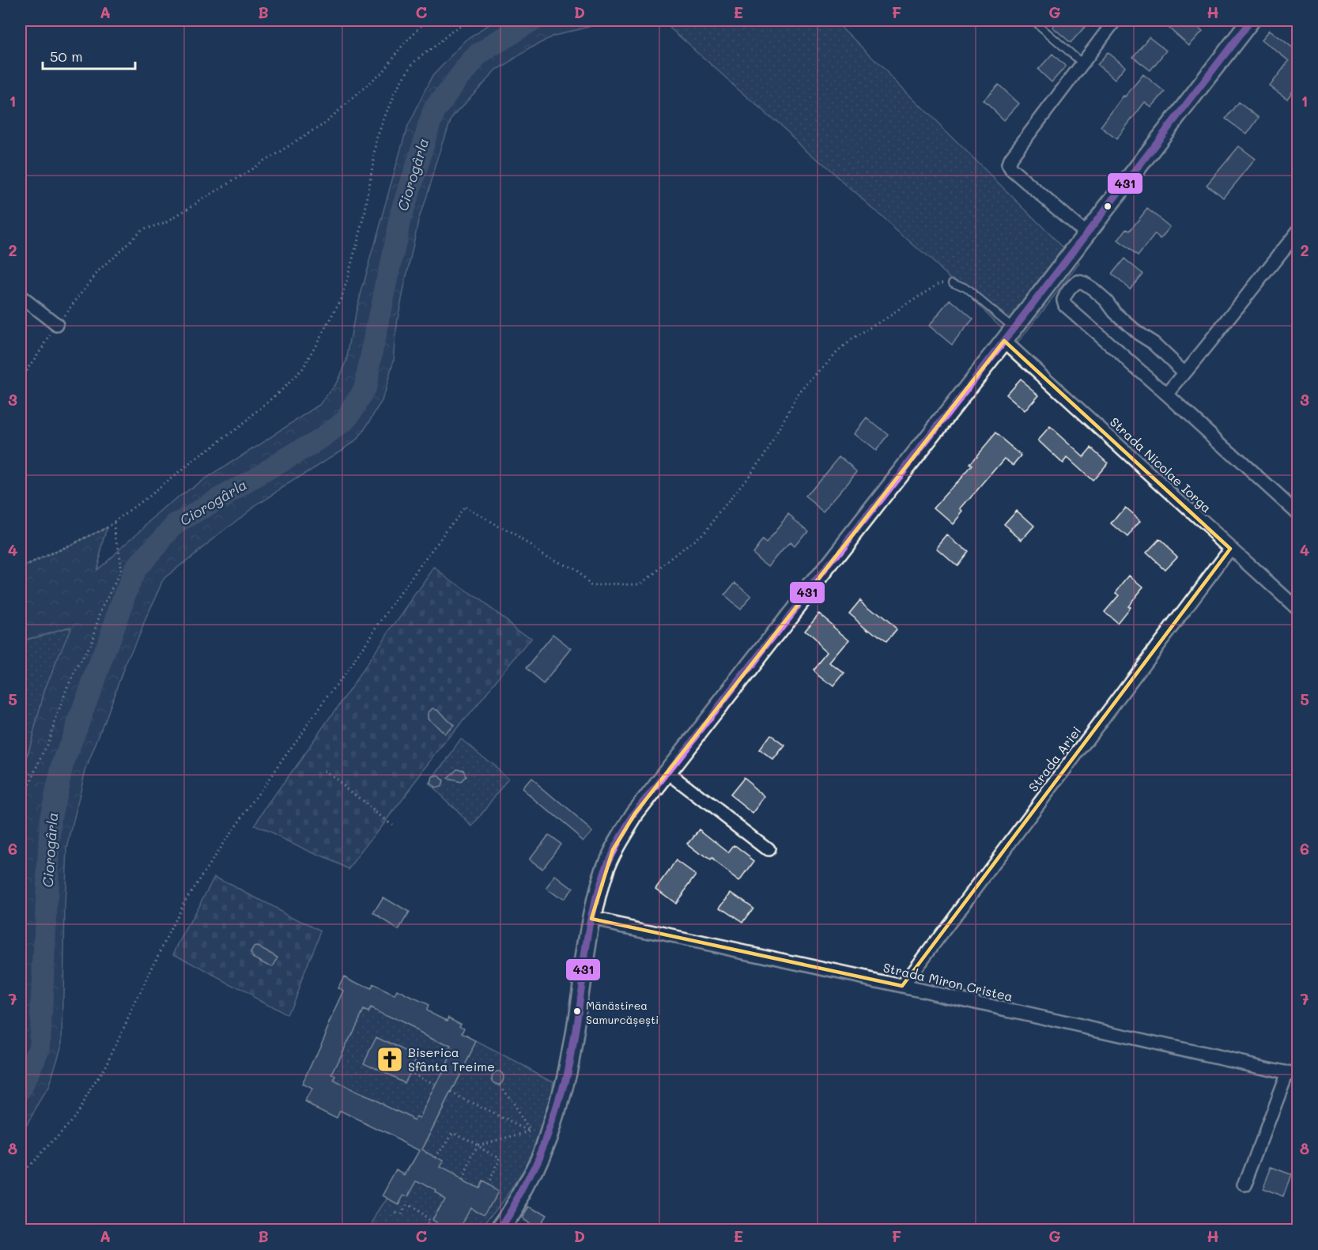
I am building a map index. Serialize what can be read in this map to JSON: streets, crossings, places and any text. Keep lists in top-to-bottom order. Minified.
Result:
{"streets":{"street":["Strada Nicolae Iorga","Strada Ariei","Strada Miron Cristea"]},"crossings":[["Strada Nicolae Iorga","Strada Ariei"],["Strada Ariei","Strada Miron Cristea"]],"water":["Ciorogârla"],"places":{"other":["Mănăstirea Samurcășești"],"church":["Biserica Sfânta Treime"]},"lines":["transit line 431"],"scale_bar":"50 m","grid":{"columns":["A","B","C","D","E","F","G","H"],"rows":["1","2","3","4","5","6","7","8"]}}
